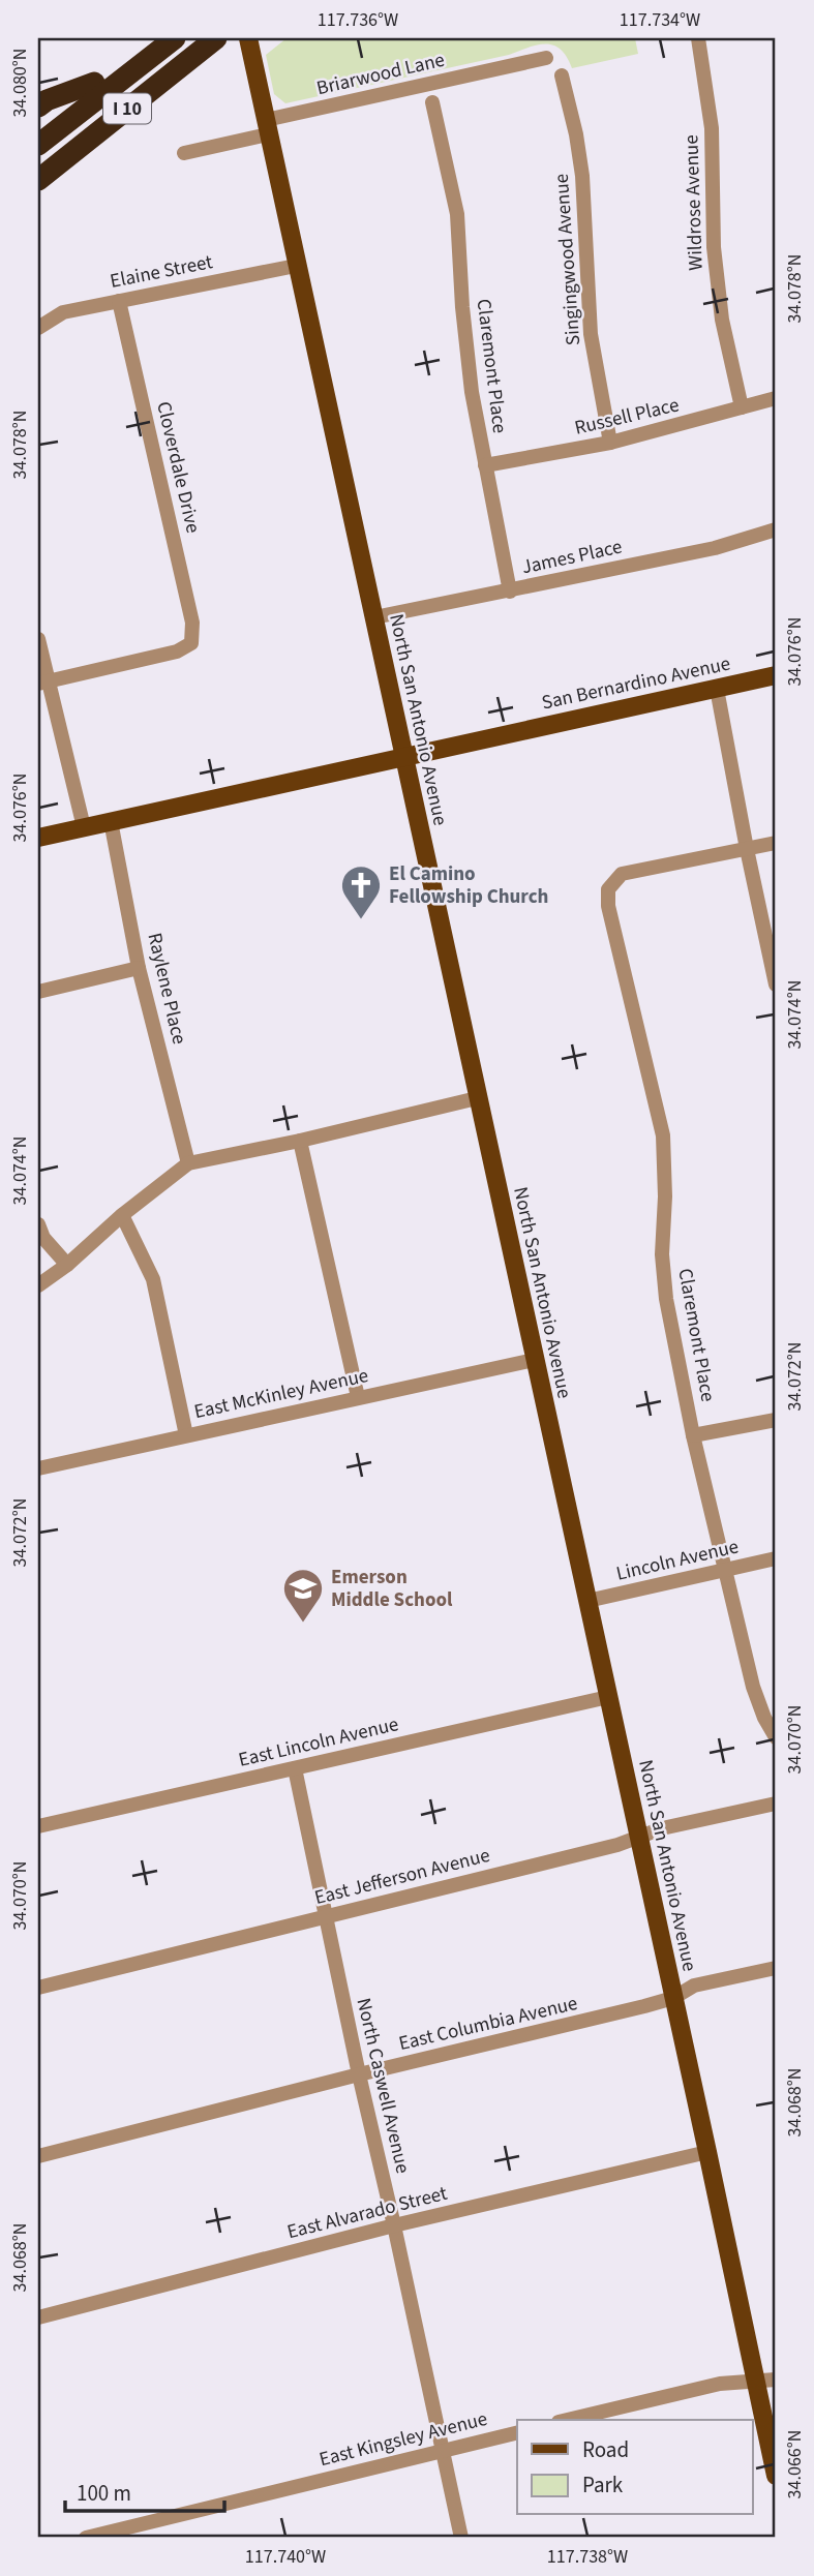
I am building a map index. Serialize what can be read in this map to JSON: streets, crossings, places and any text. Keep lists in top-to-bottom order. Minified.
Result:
{"streets":{"highway":["I 10"],"main road":["San Bernardino Avenue","North San Antonio Avenue"],"street":["Briarwood Lane","Wildrose Avenue","Singingwood Avenue","Elaine Street","Claremont Place","Russell Place","Cloverdale Drive","James Place","Raylene Place","East McKinley Avenue","Lincoln Avenue","East Lincoln Avenue","East Jefferson Avenue","East Columbia Avenue","North Caswell Avenue","East Alvarado Street","East Kingsley Avenue"]},"crossings":[["Briarwood Lane","North San Antonio Avenue"],["Wildrose Avenue","Russell Place"],["Singingwood Avenue","Russell Place"],["Elaine Street","Cloverdale Drive"],["Elaine Street","North San Antonio Avenue"],["Claremont Place","Russell Place"],["Claremont Place","James Place"],["Claremont Place","Lincoln Avenue"],["James Place","North San Antonio Avenue"],["San Bernardino Avenue","North San Antonio Avenue"],["San Bernardino Avenue","Raylene Place"],["North San Antonio Avenue","East McKinley Avenue"],["North San Antonio Avenue","Lincoln Avenue"],["North San Antonio Avenue","East Lincoln Avenue"],["North San Antonio Avenue","East Jefferson Avenue"],["North San Antonio Avenue","East Columbia Avenue"],["North San Antonio Avenue","East Alvarado Street"],["East Lincoln Avenue","North Caswell Avenue"],["East Jefferson Avenue","North Caswell Avenue"],["East Columbia Avenue","North Caswell Avenue"],["North Caswell Avenue","East Alvarado Street"],["North Caswell Avenue","East Kingsley Avenue"]],"places":{"church":["El Camino Fellowship Church"],"school or university":["Emerson Middle School"]},"legend":["Road","Park"],"scale_bar":"100 m","coordinates":["117.736°W","117.734°W","34.080°N","34.078°N","34.076°N","34.074°N","34.072°N","34.070°N","34.068°N","34.066°N","117.740°W","117.738°W"]}
